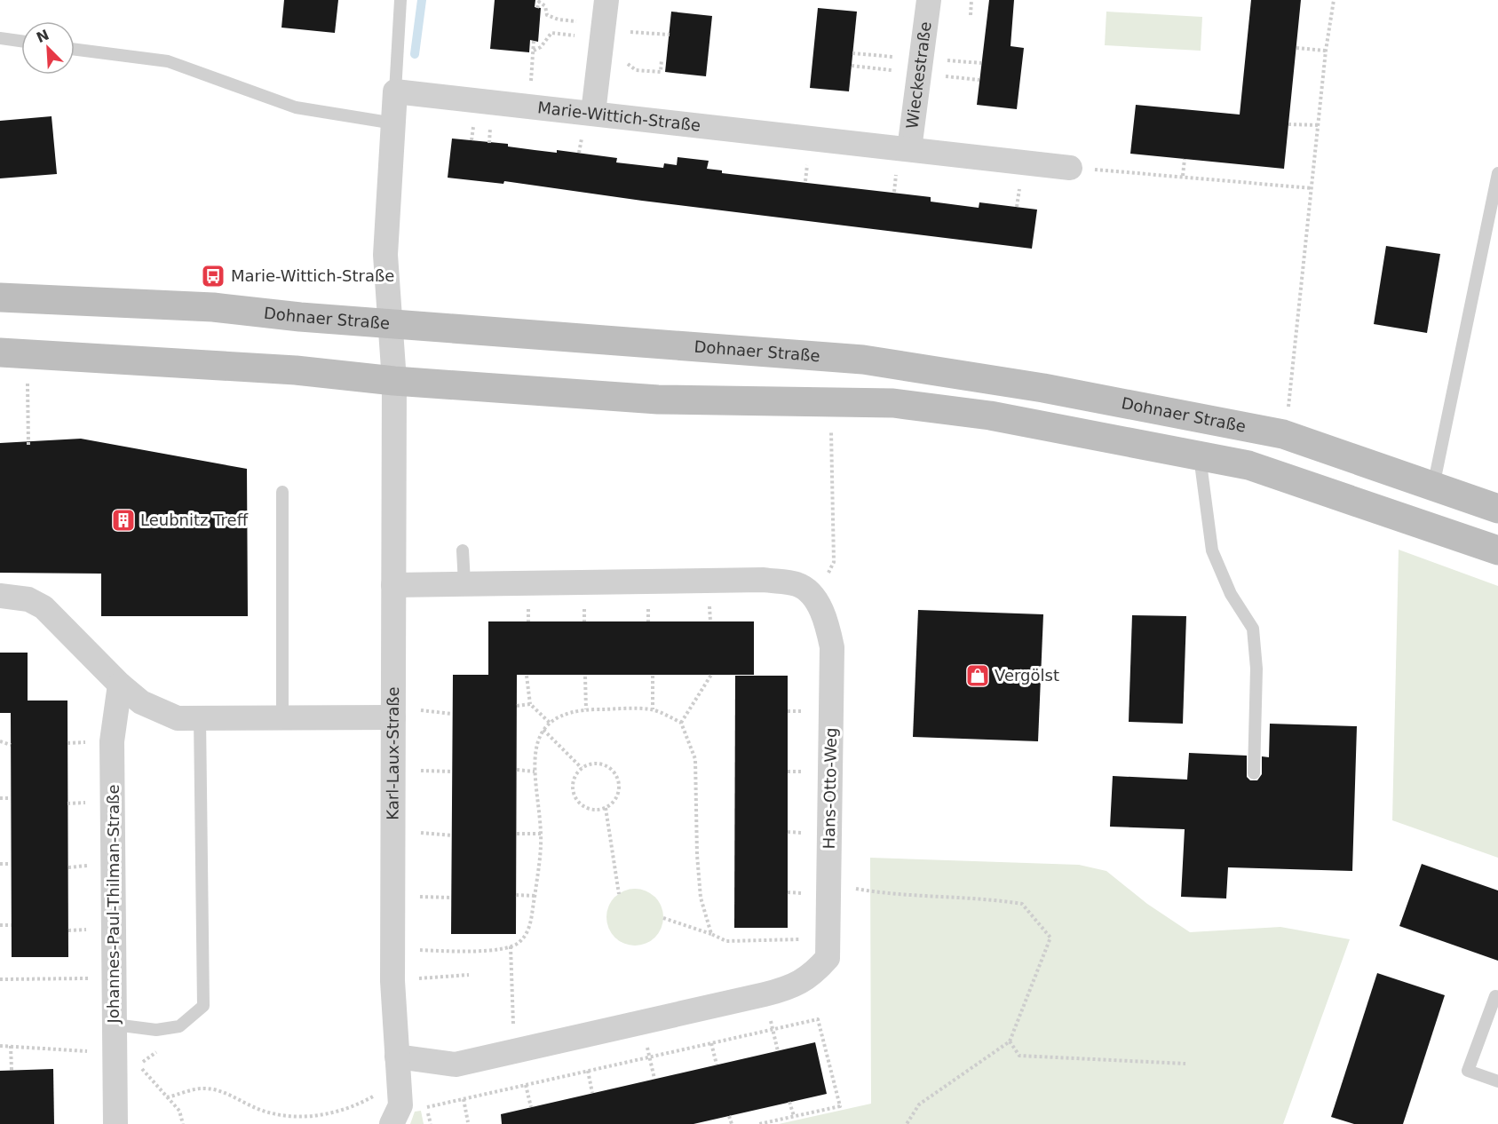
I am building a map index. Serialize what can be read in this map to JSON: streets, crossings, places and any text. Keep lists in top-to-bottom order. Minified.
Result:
{"streets":{"main road":["Dohnaer Straße"],"street":["Wieckestraße","Marie-Wittich-Straße","Karl-Laux-Straße","Hans-Otto-Weg","Johannes-Paul-Thilman-Straße"]},"crossings":[["Wieckestraße","Marie-Wittich-Straße"],["Karl-Laux-Straße","Hans-Otto-Weg"]],"places":{"bus stop":["Marie-Wittich-Straße"],"building":["Leubnitz Treff"],"shop":["Vergölst"]},"north":"top left"}
